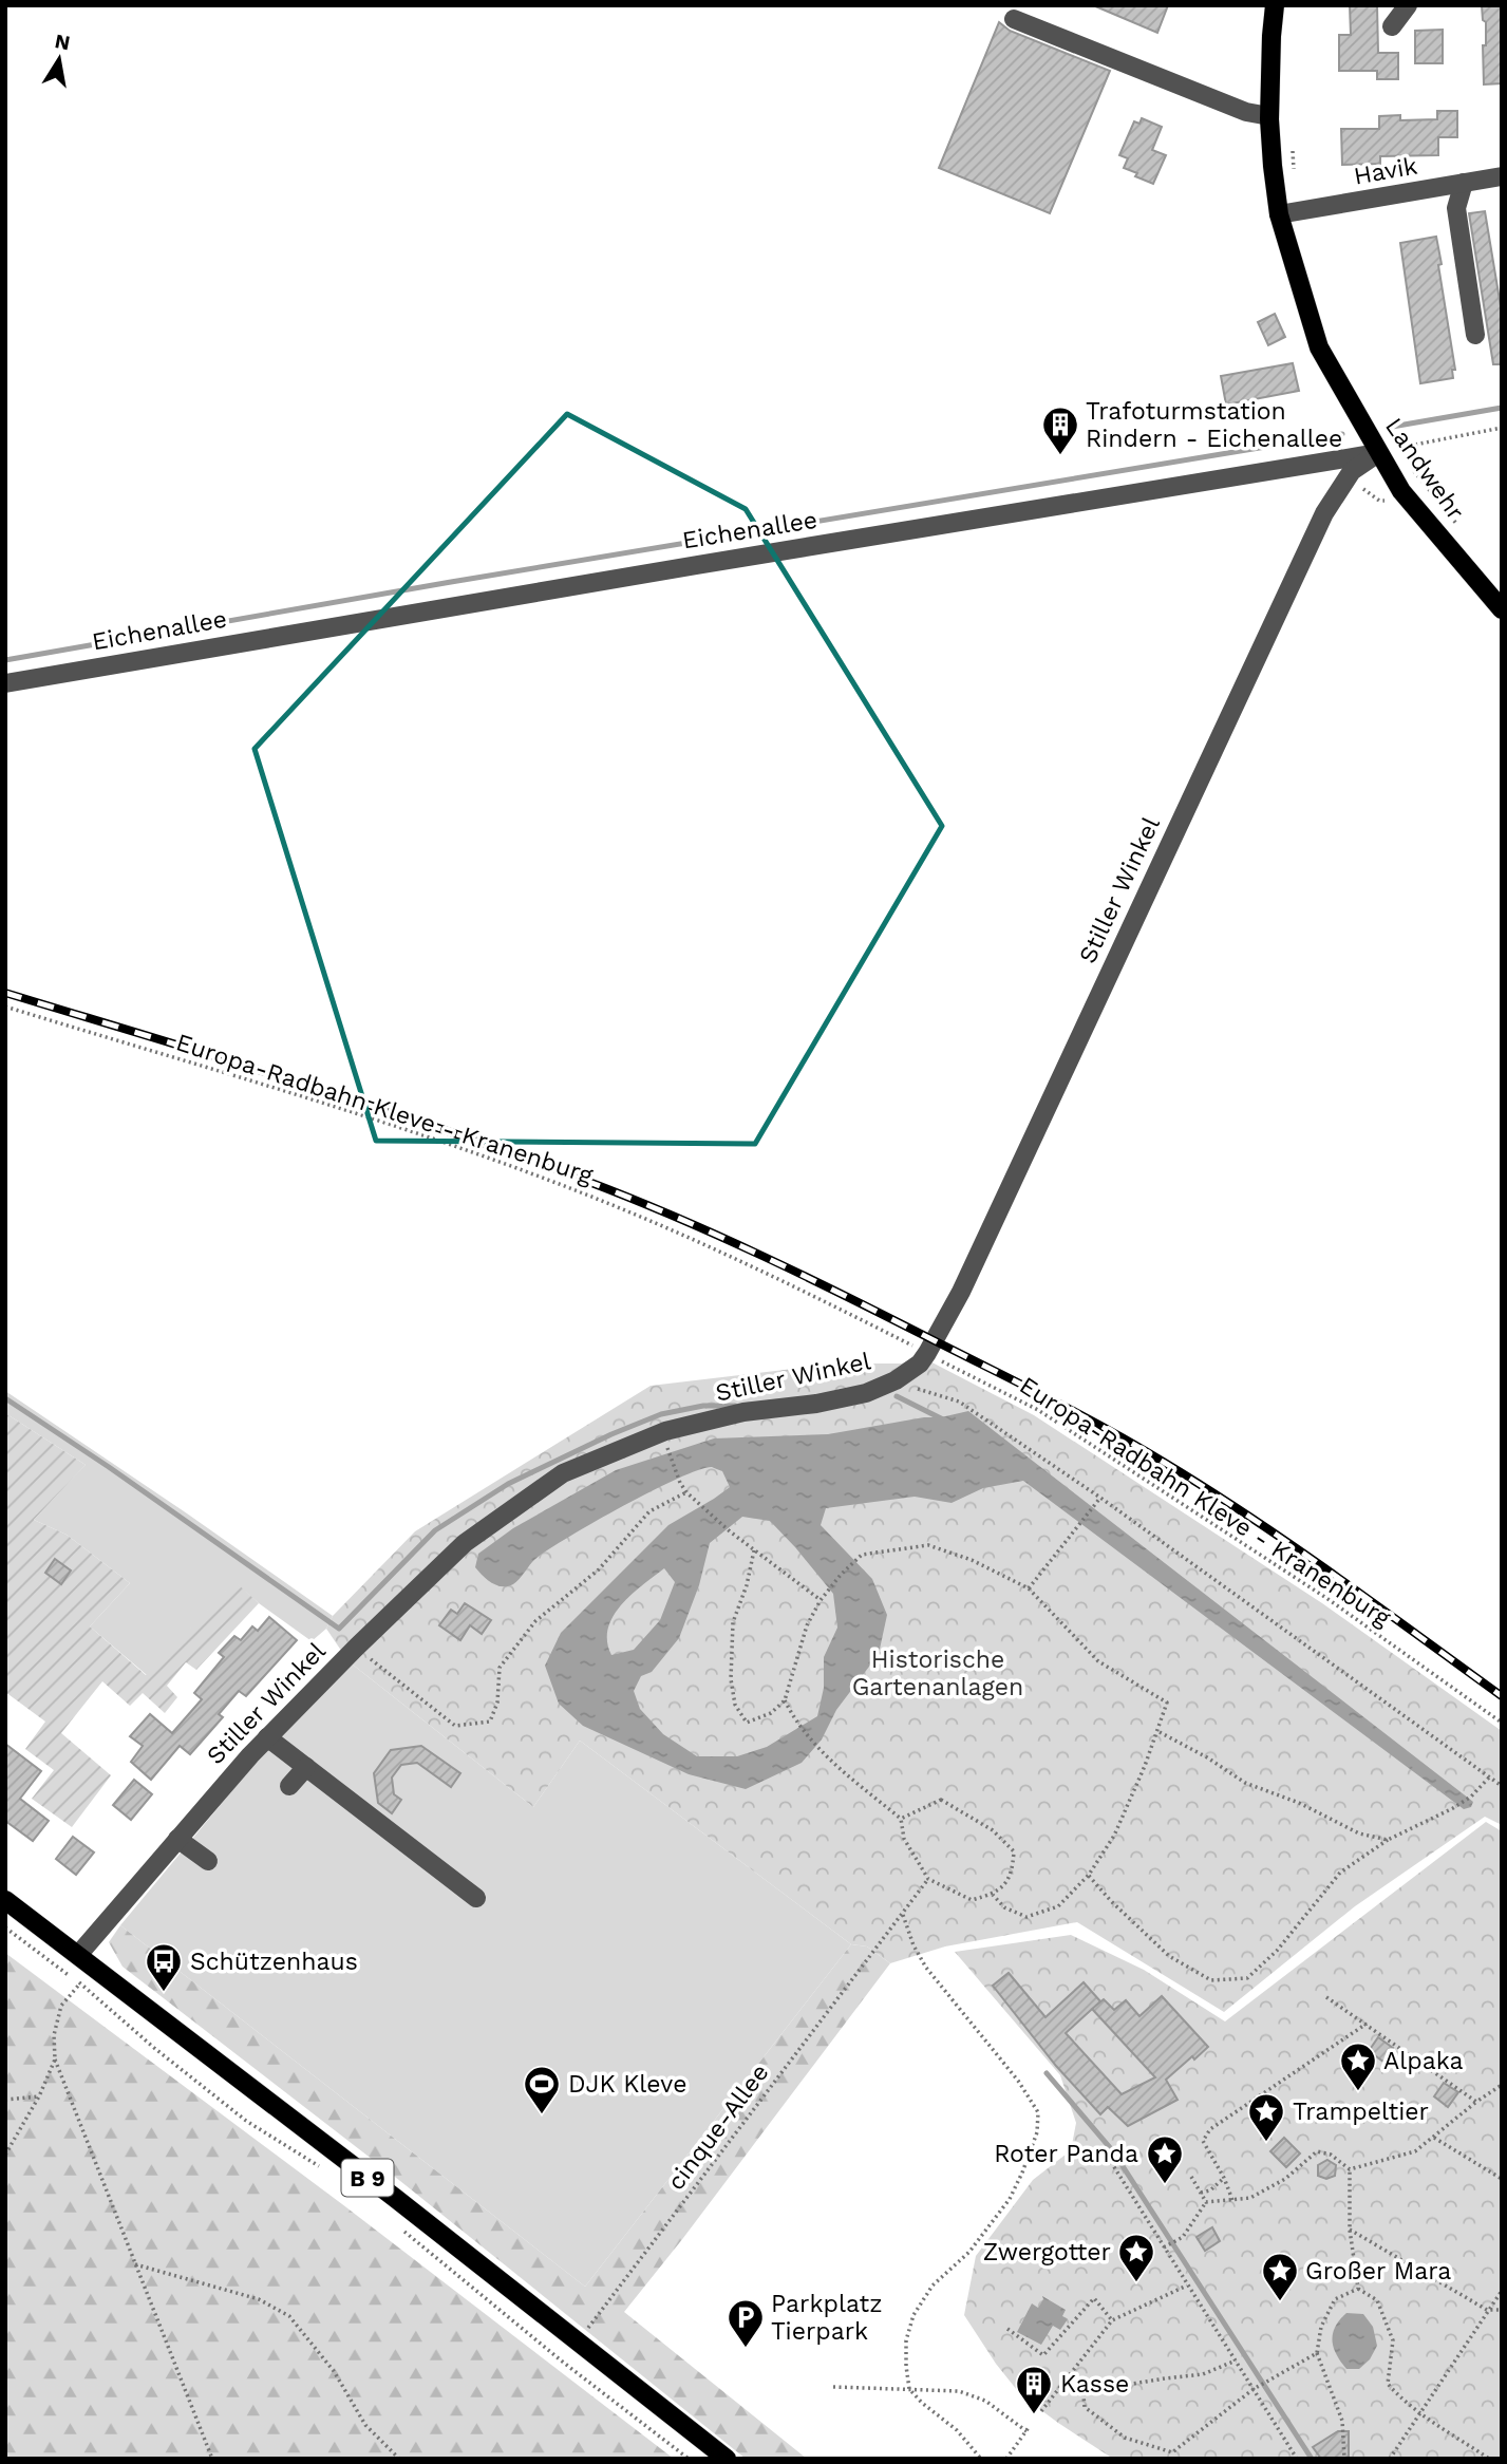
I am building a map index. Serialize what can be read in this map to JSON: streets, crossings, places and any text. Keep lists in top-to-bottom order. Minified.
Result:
{"streets":{"main road":["Landwehr","B 9"],"street":["Havik","Eichenallee","Stiller Winkel"],"path":["Europa-Radbahn Kleve - Kranenburg","cinque-Allee"]},"crossings":[["Havik","Landwehr"],["Landwehr","Eichenallee"],["Landwehr","Stiller Winkel"],["Eichenallee","Stiller Winkel"],["Stiller Winkel","Europa-Radbahn Kleve - Kranenburg"],["Stiller Winkel","B 9"],["cinque-Allee","B 9"]],"parks":["Historische Gartenanlagen"],"places":{"building":["Trafoturmstation Rindern - Eichenallee","Kasse"],"bus stop":["Schützenhaus"],"place":["Alpaka","Trampeltier","Roter Panda","Zwergotter","Großer Mara"],"sports":["DJK Kleve"],"parking":["Parkplatz Tierpark"]},"north":"top"}
